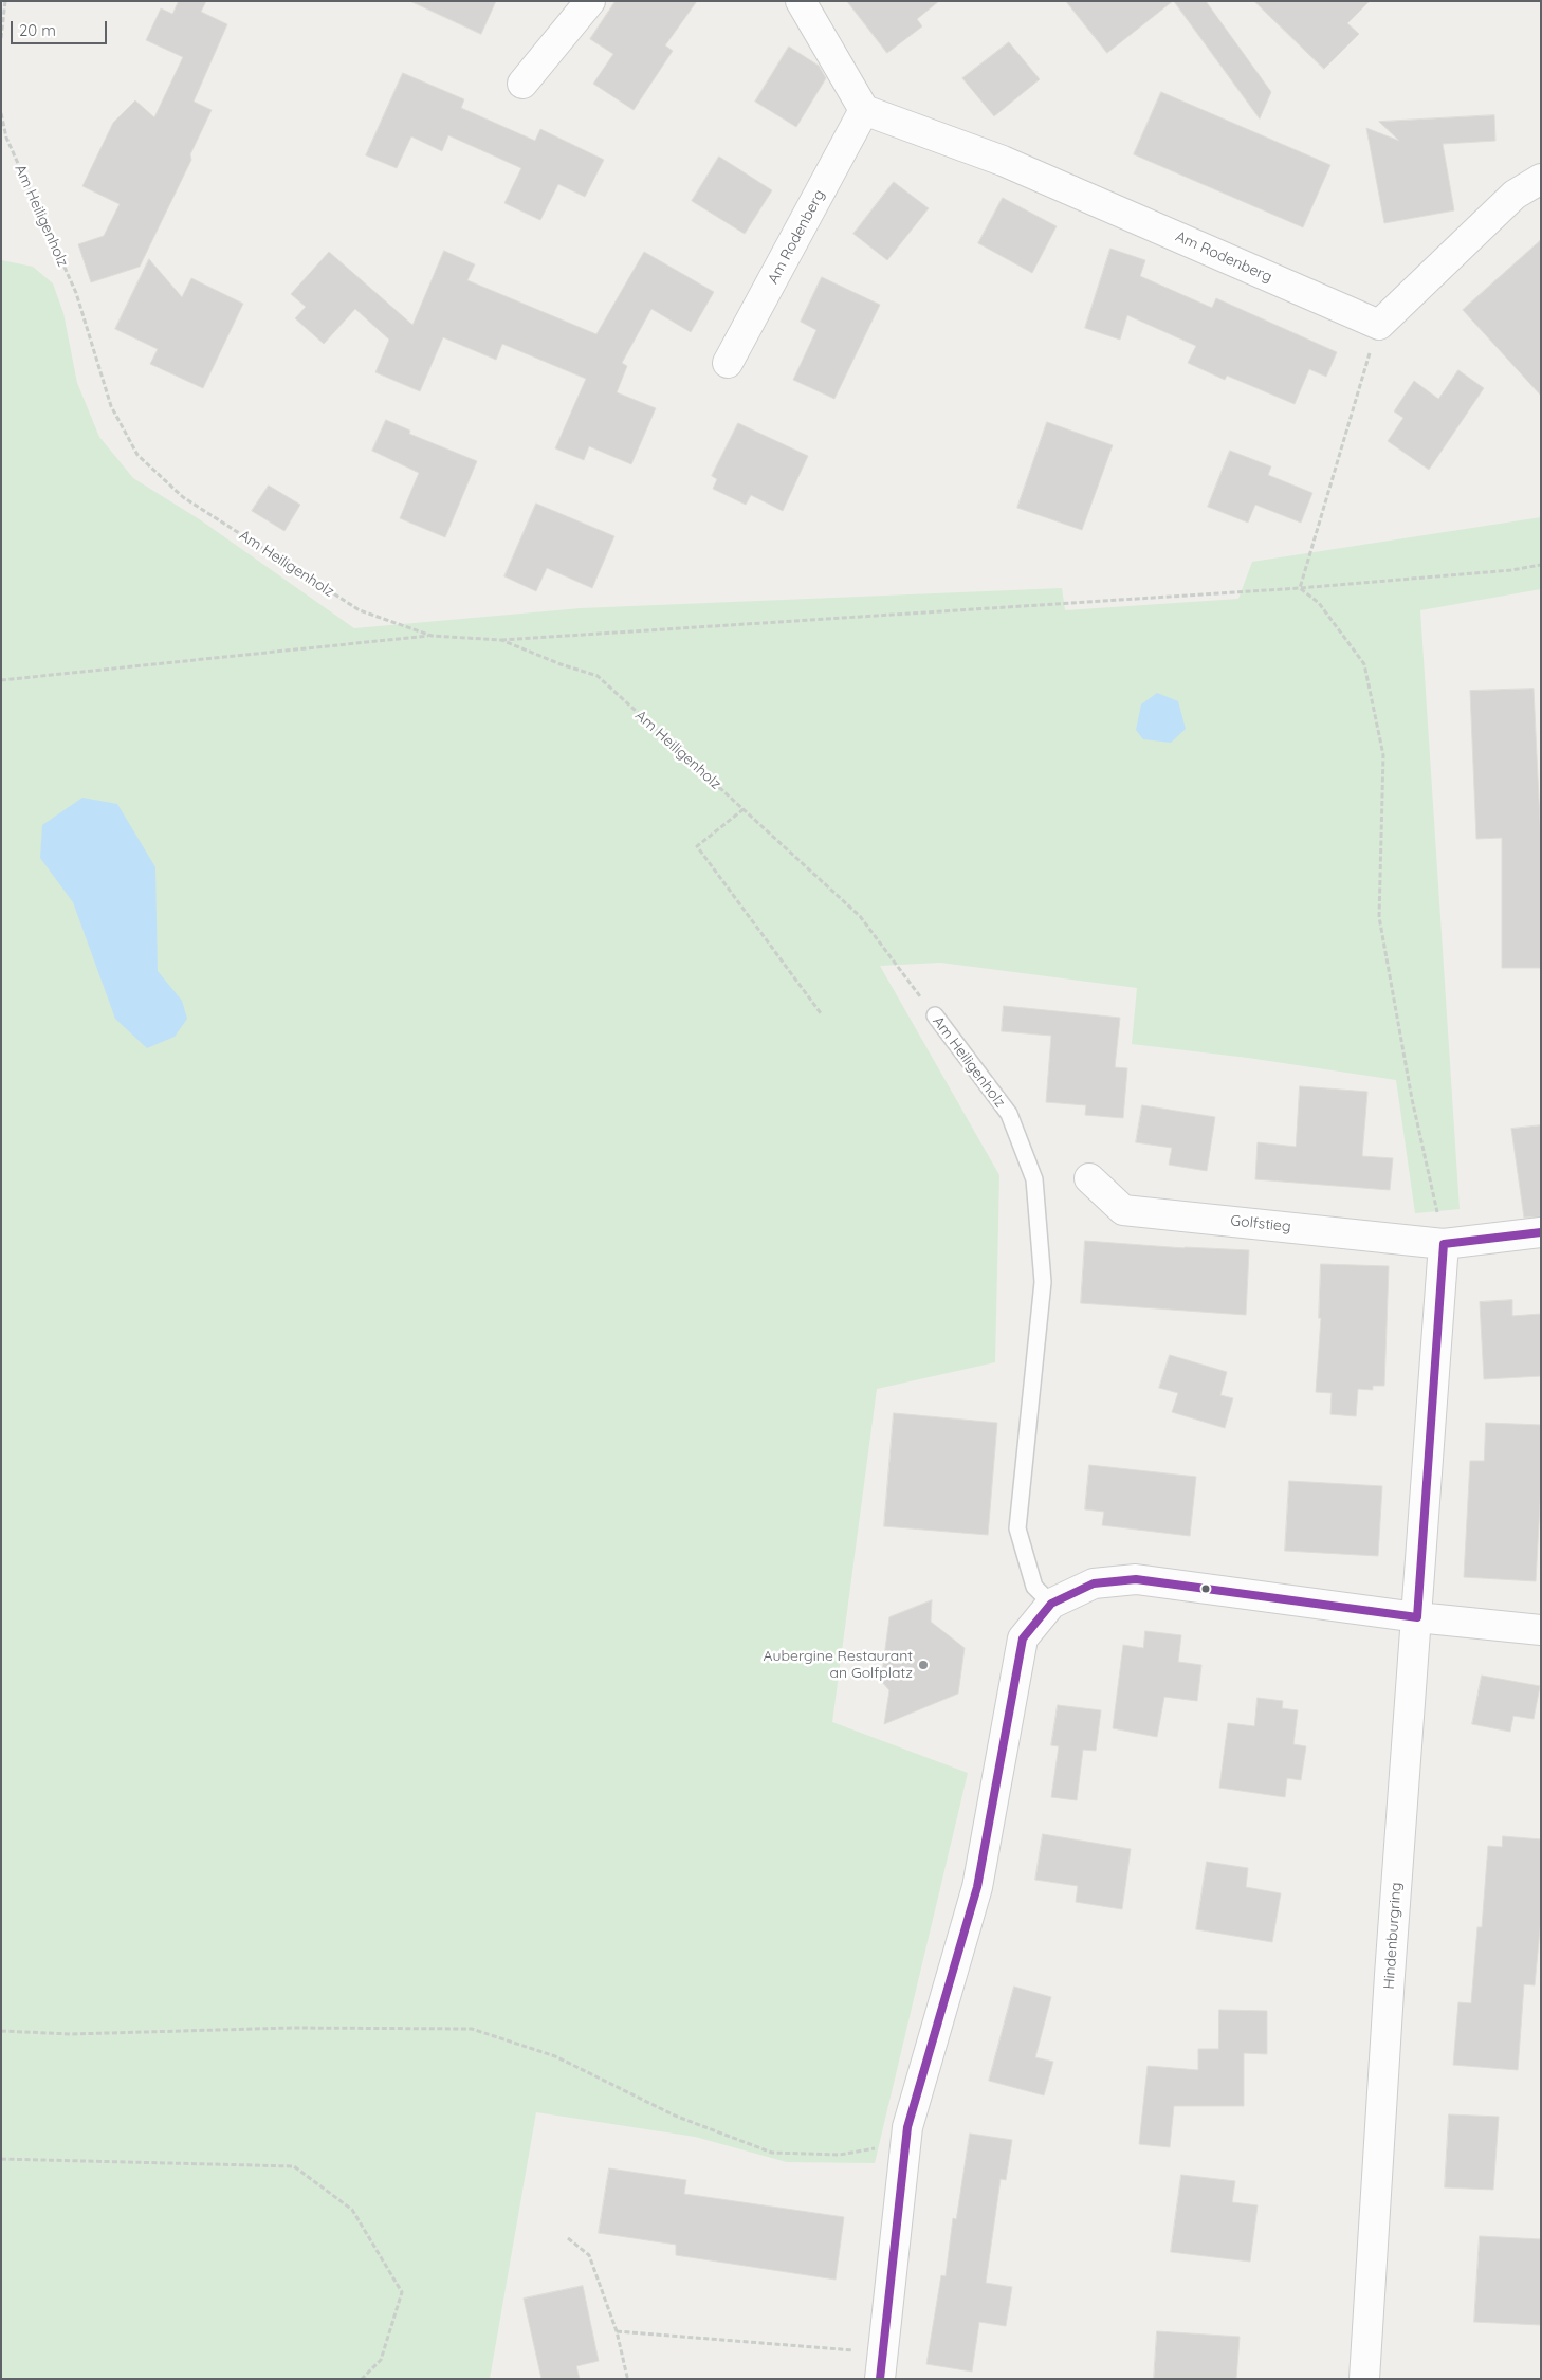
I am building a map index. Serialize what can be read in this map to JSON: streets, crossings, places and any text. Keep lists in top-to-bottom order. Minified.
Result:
{"streets":{"street":["Am Rodenberg","Golfstieg","Hindenburgring"],"lane":["Am Heiligenholz"]},"crossings":[["Golfstieg","Hindenburgring"]],"places":["Aubergine Restaurant an Golfplatz"],"scale_bar":"20 m"}
